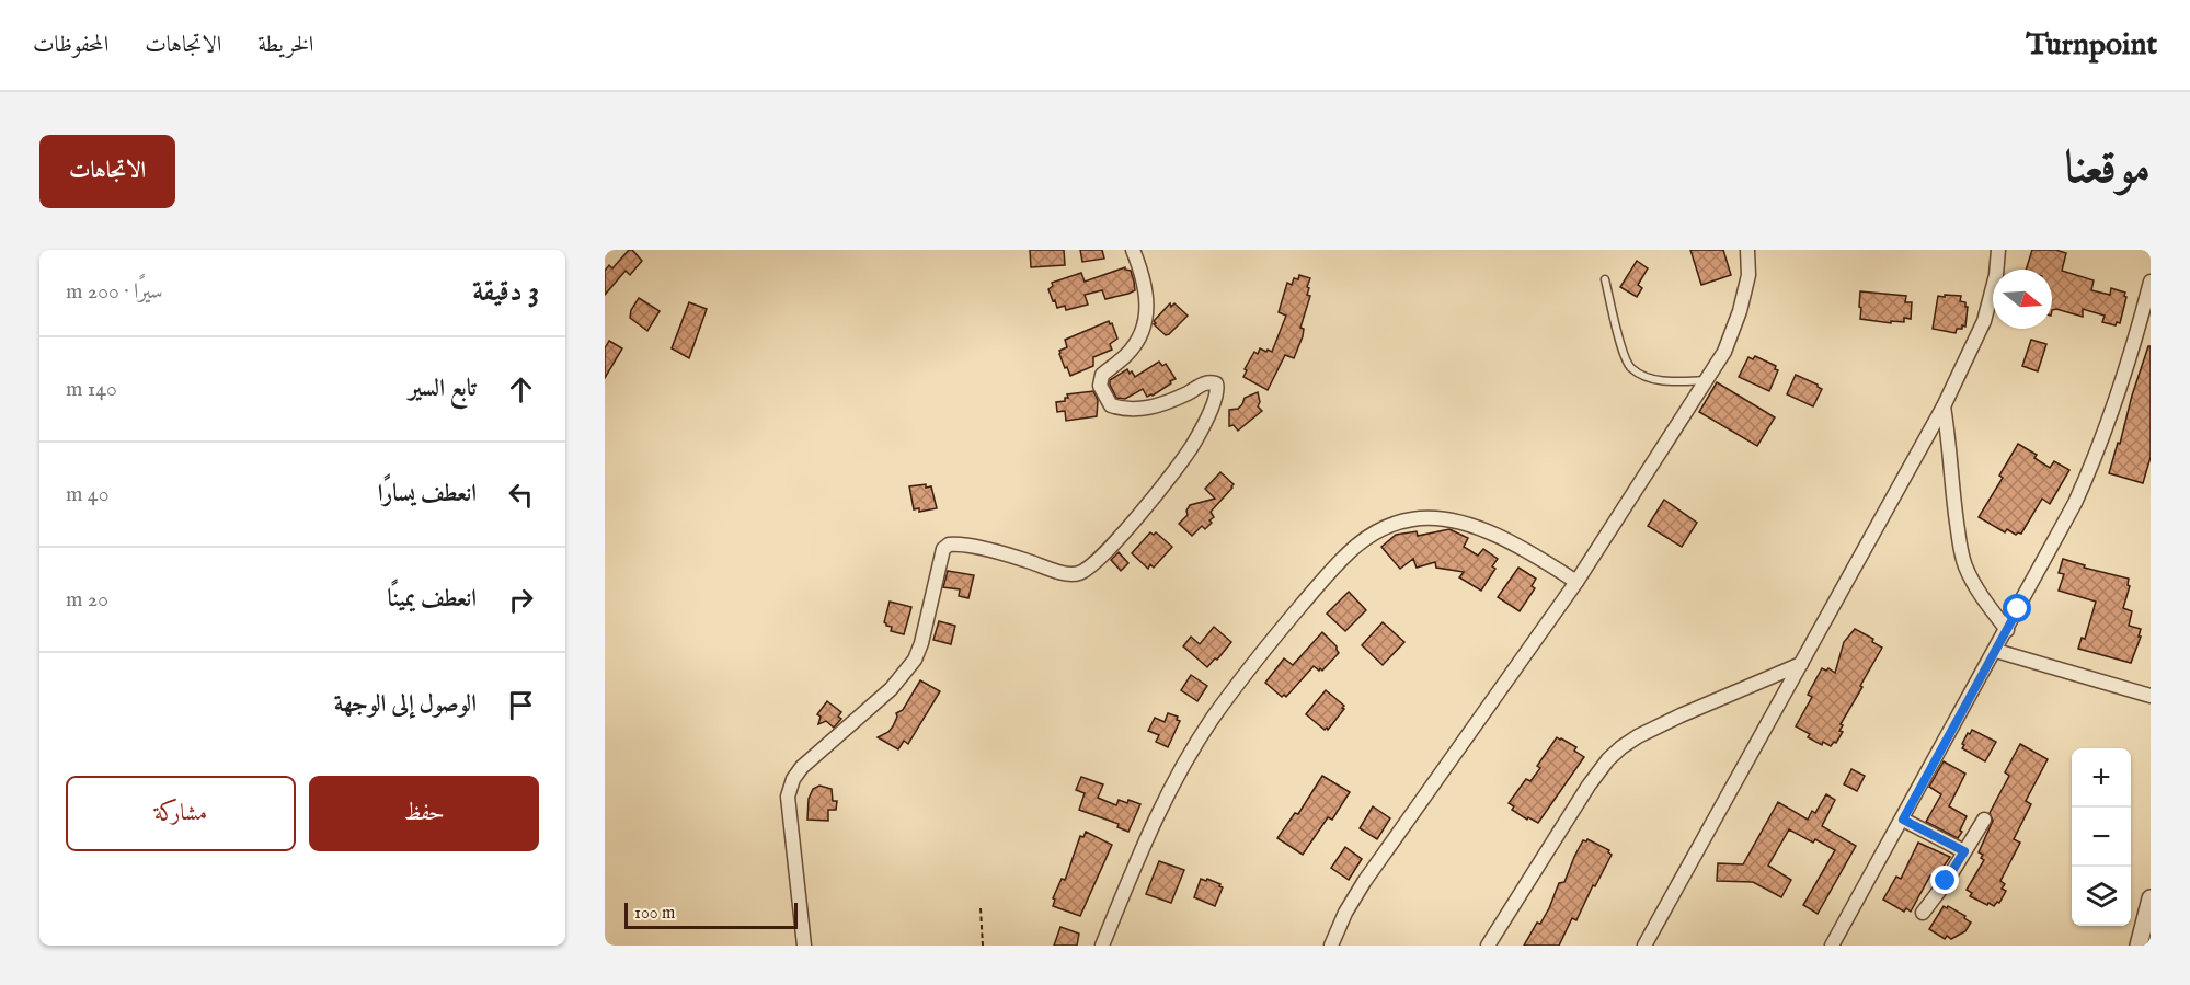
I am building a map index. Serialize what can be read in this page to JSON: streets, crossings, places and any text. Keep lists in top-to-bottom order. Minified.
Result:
{"scale_bar":"100 m","north":"right","page":{"header":"Turnpoint","nav":["الخريطة","الاتجاهات","المحفوظات"],"title":"موقعنا","buttons":["الاتجاهات",["حفظ","مشاركة"]],"heading":["3 دقيقة","سيرًا · 200 m"],"list":[["تابع السير","140 m"],["انعطف يسارًا","40 m"],["انعطف يمينًا","20 m"],"الوصول إلى الوجهة"],"map_buttons":["+","−"],"scale":"100 m"}}
